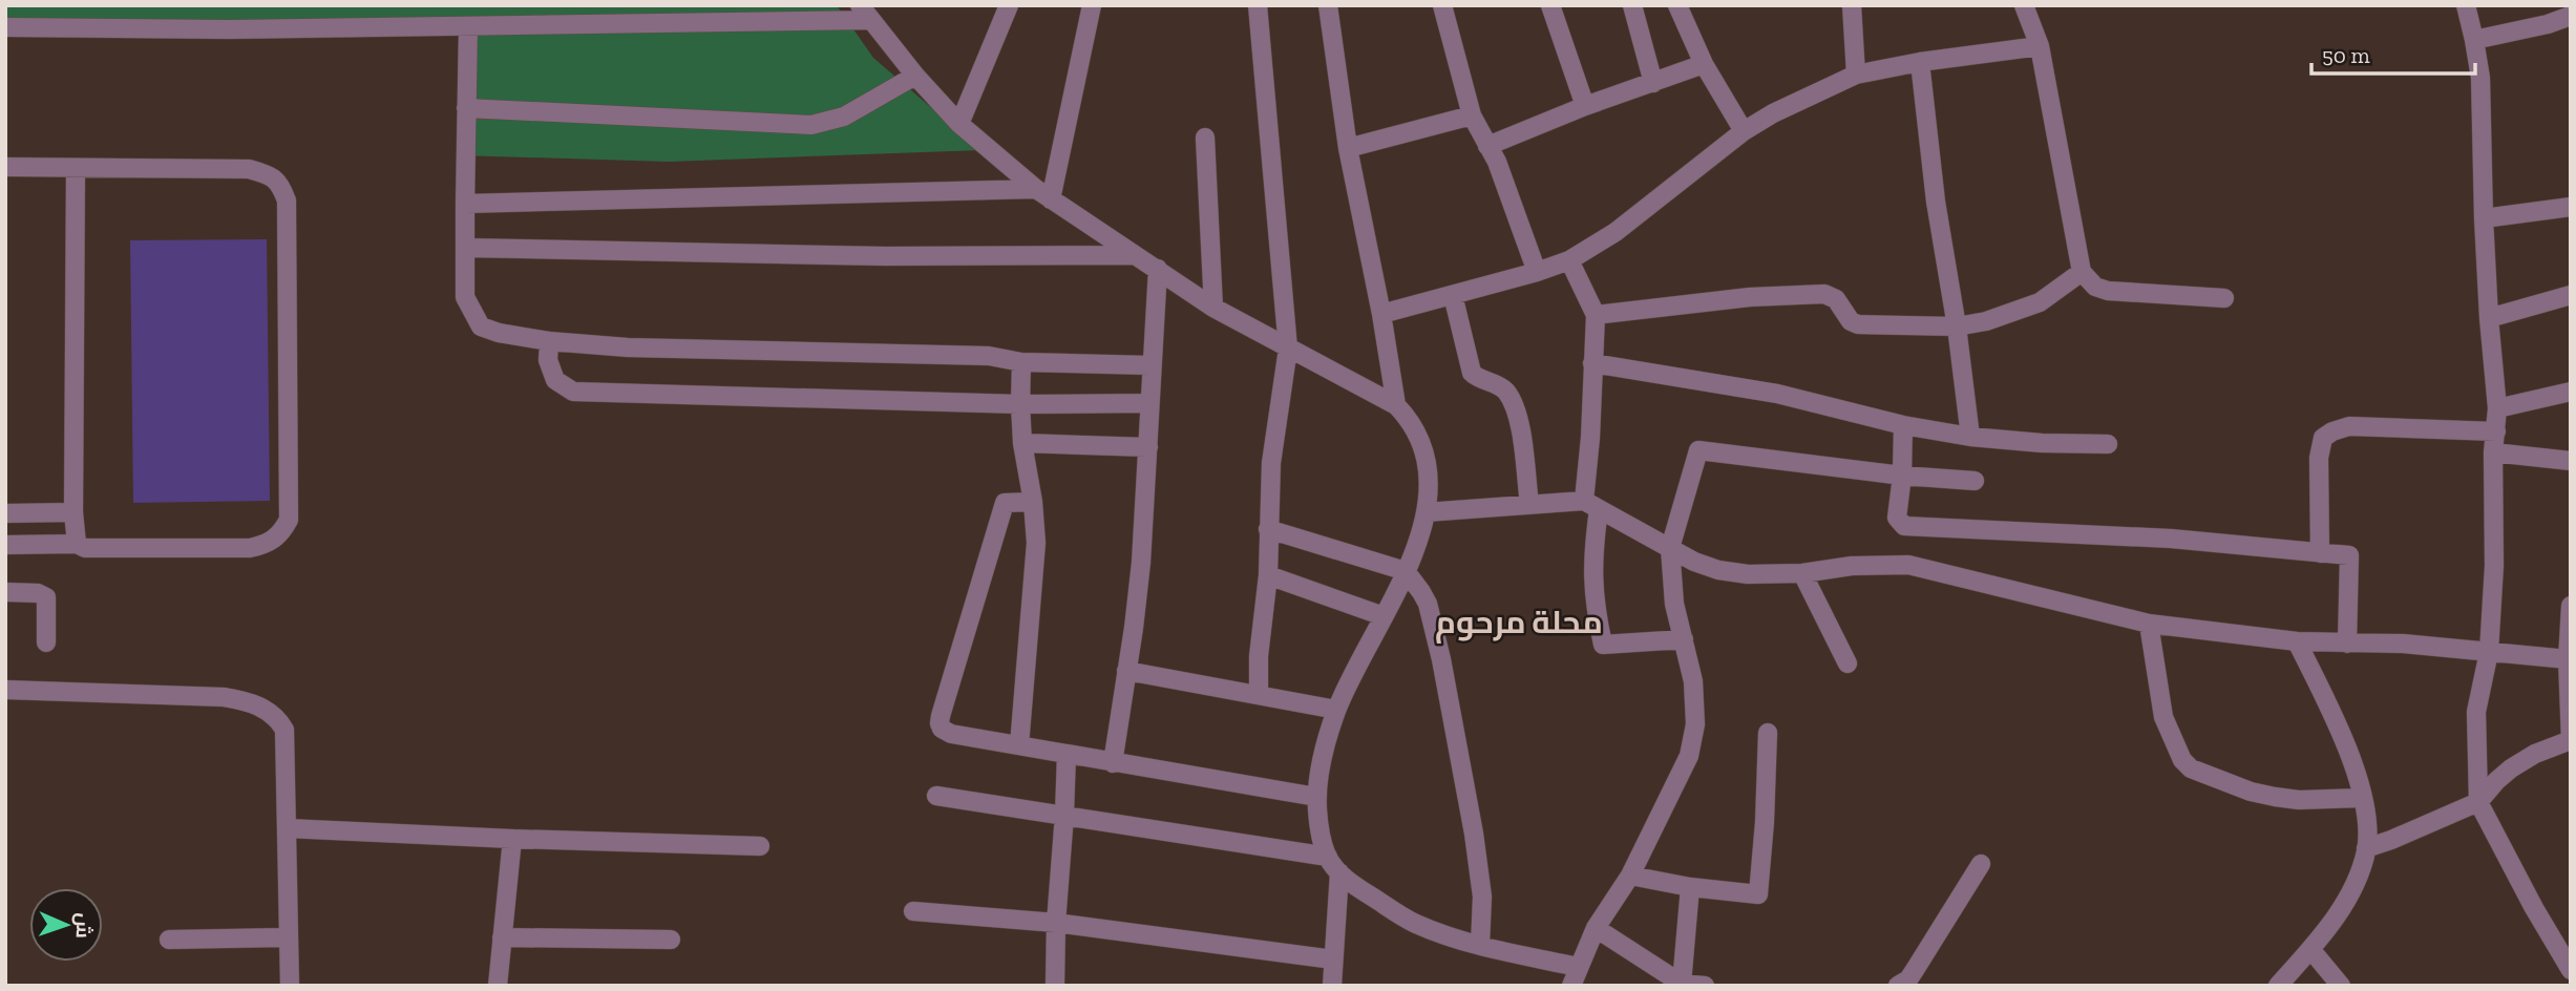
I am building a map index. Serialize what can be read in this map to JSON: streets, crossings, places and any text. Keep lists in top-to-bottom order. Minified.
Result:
{"districts":["محلة مرحوم"],"scale_bar":"50 m","north":"right"}
